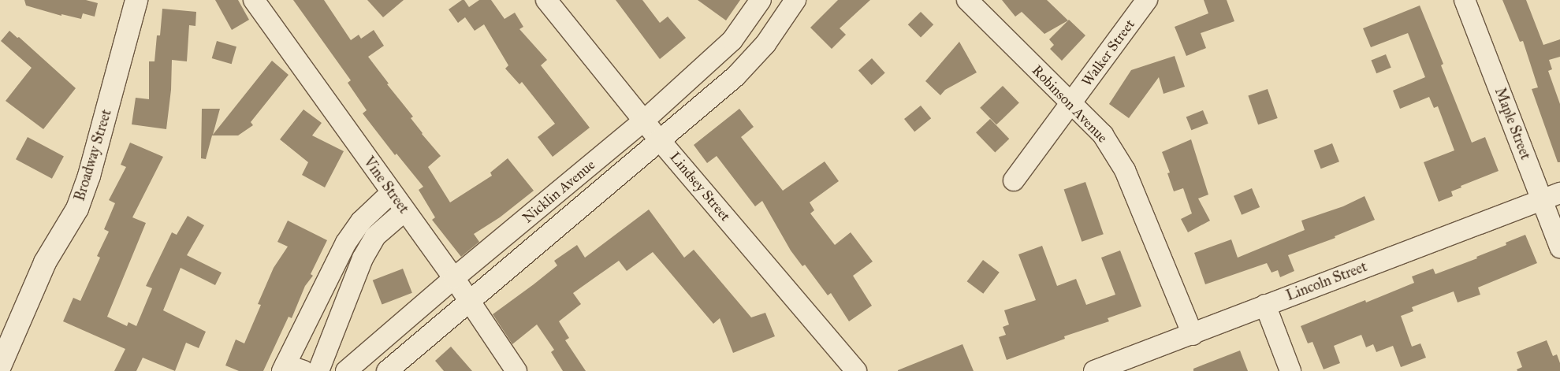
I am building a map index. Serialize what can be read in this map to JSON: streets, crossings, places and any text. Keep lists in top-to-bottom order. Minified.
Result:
{"streets":{"main road":["Broadway Street"],"street":["Walker Street","Robinson Avenue","Maple Street","Vine Street","Lindsey Street","Nicklin Avenue","Lincoln Street"]},"crossings":[["Walker Street","Robinson Avenue"],["Robinson Avenue","Lincoln Street"],["Maple Street","Lincoln Street"],["Vine Street","Nicklin Avenue"],["Lindsey Street","Nicklin Avenue"]]}
